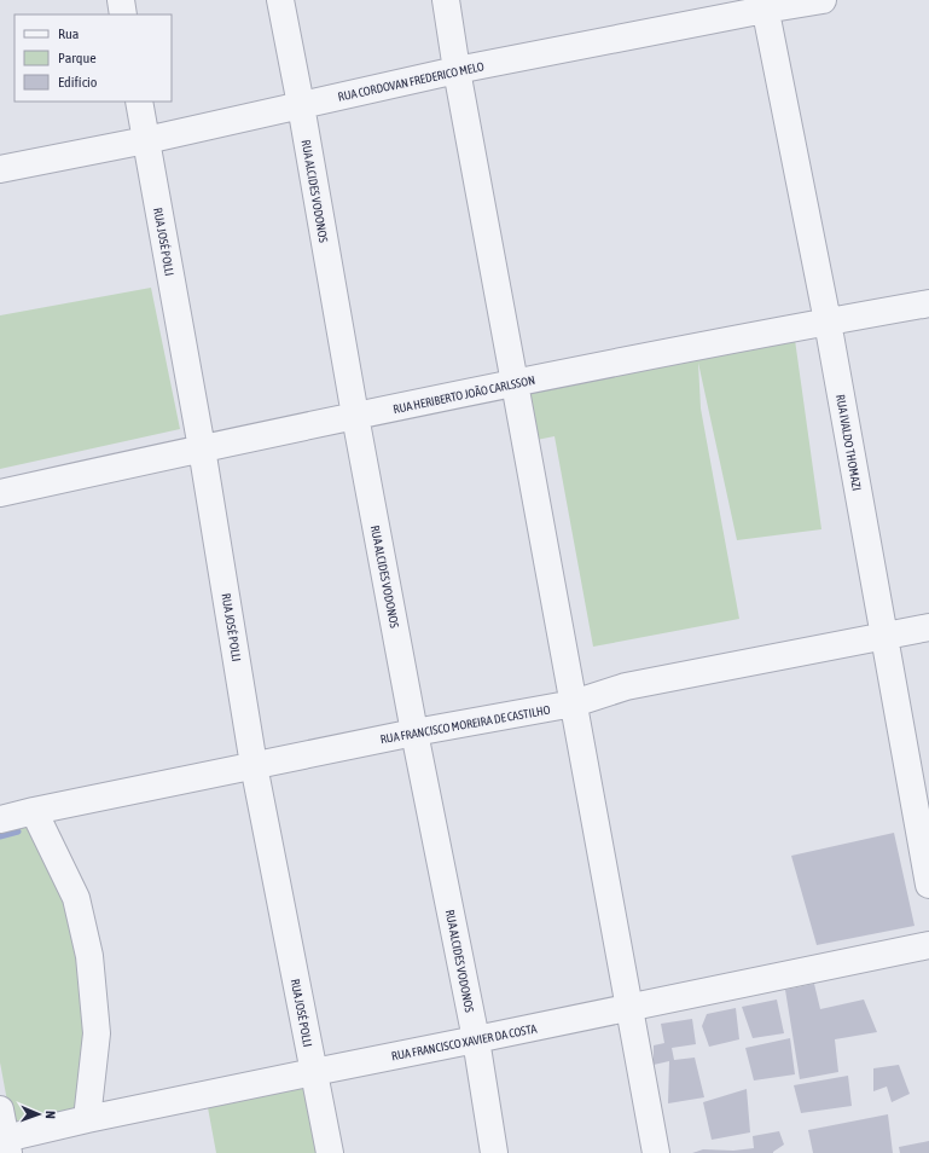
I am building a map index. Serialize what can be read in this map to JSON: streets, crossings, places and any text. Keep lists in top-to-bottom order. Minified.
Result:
{"streets":{"street":["RUA CORDOVAN FREDERICO MELO","RUA ALCIDES VODONOS","RUA JOSÉ POLLI","RUA HERIBERTO JOÃO CARLSSON","RUA IVALDO THOMAZI","RUA FRANCISCO MOREIRA DE CASTILHO","RUA FRANCISCO XAVIER DA COSTA"]},"crossings":[["RUA CORDOVAN FREDERICO MELO","RUA ALCIDES VODONOS"],["RUA CORDOVAN FREDERICO MELO","RUA JOSÉ POLLI"],["RUA CORDOVAN FREDERICO MELO","RUA IVALDO THOMAZI"],["RUA ALCIDES VODONOS","RUA HERIBERTO JOÃO CARLSSON"],["RUA ALCIDES VODONOS","RUA FRANCISCO MOREIRA DE CASTILHO"],["RUA ALCIDES VODONOS","RUA FRANCISCO XAVIER DA COSTA"],["RUA JOSÉ POLLI","RUA HERIBERTO JOÃO CARLSSON"],["RUA JOSÉ POLLI","RUA FRANCISCO MOREIRA DE CASTILHO"],["RUA JOSÉ POLLI","RUA FRANCISCO XAVIER DA COSTA"],["RUA HERIBERTO JOÃO CARLSSON","RUA IVALDO THOMAZI"],["RUA IVALDO THOMAZI","RUA FRANCISCO MOREIRA DE CASTILHO"]],"legend":["Rua","Parque","Edifício"],"north":"right"}
